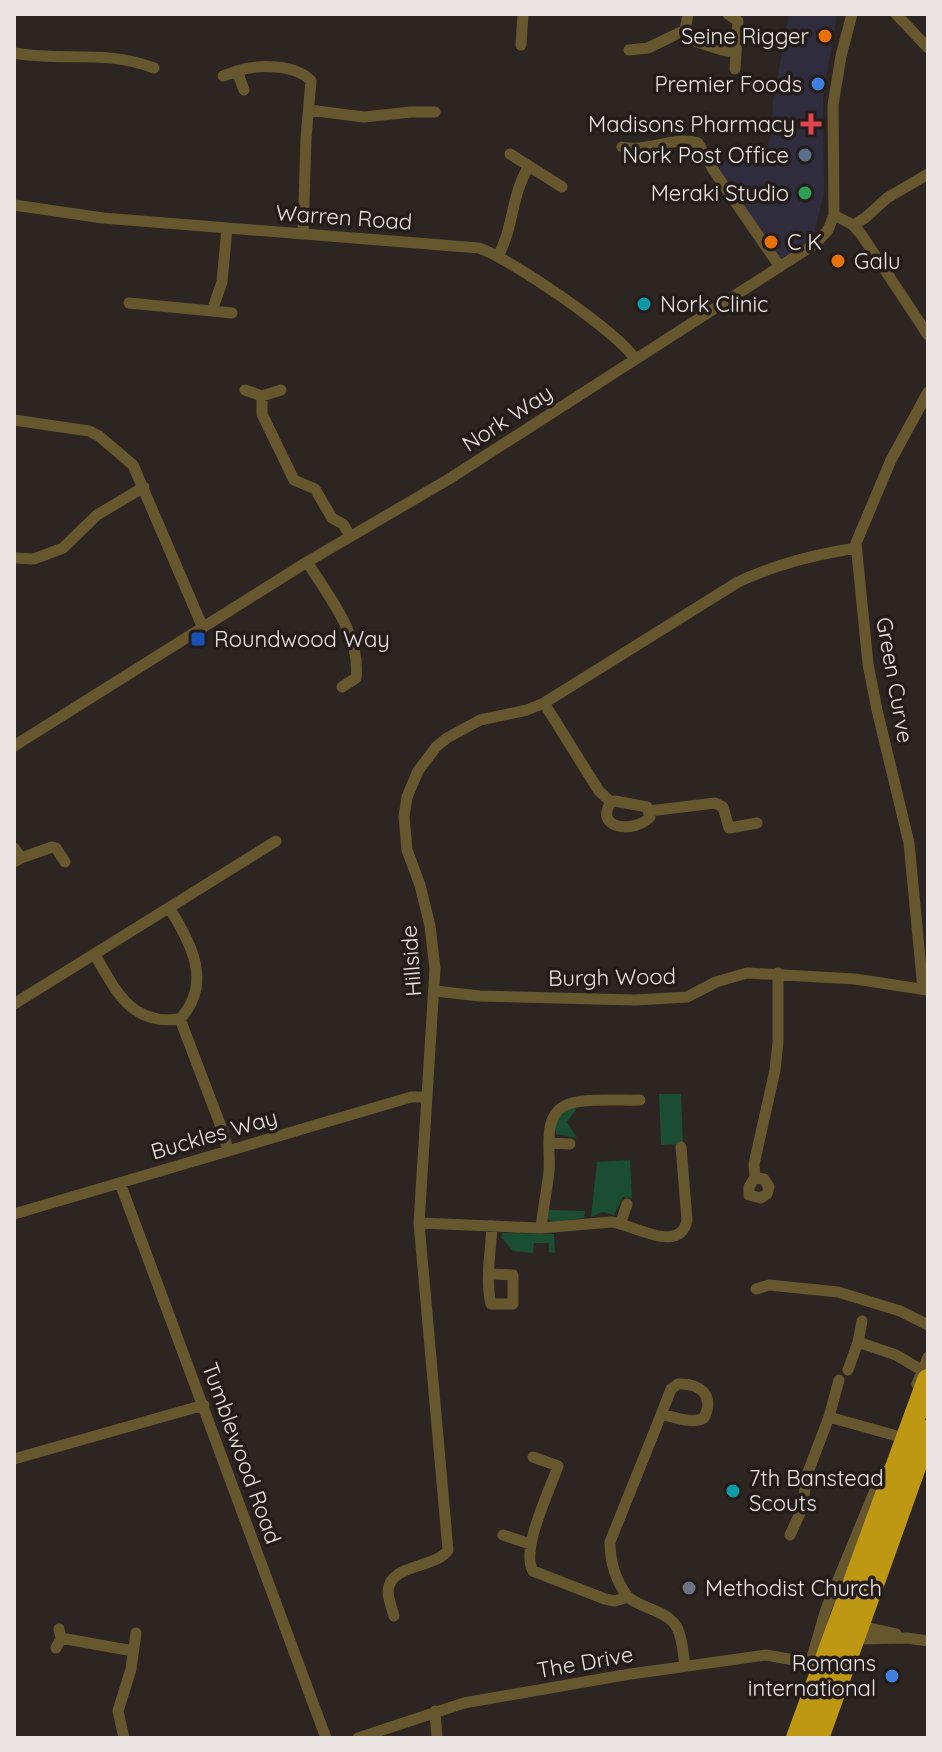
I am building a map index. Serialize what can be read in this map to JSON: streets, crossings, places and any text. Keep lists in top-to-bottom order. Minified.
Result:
{"streets":{"street":["Warren Road","Nork Way","Green Curve","Hillside","Burgh Wood","Buckles Way","Tumblewood Road","The Drive"]},"crossings":[["Warren Road","Nork Way"],["Green Curve","Hillside"],["Green Curve","Burgh Wood"],["Hillside","Burgh Wood"],["Hillside","Buckles Way"],["Buckles Way","Tumblewood Road"]],"places":{"other":["Seine Rigger","Premier Foods","Nork Post Office","Meraki Studio","C K","Galu","Nork Clinic","7th Banstead Scouts","Methodist Church","Romans international"],"health":["Madisons Pharmacy"],"transit":["Roundwood Way"]}}
